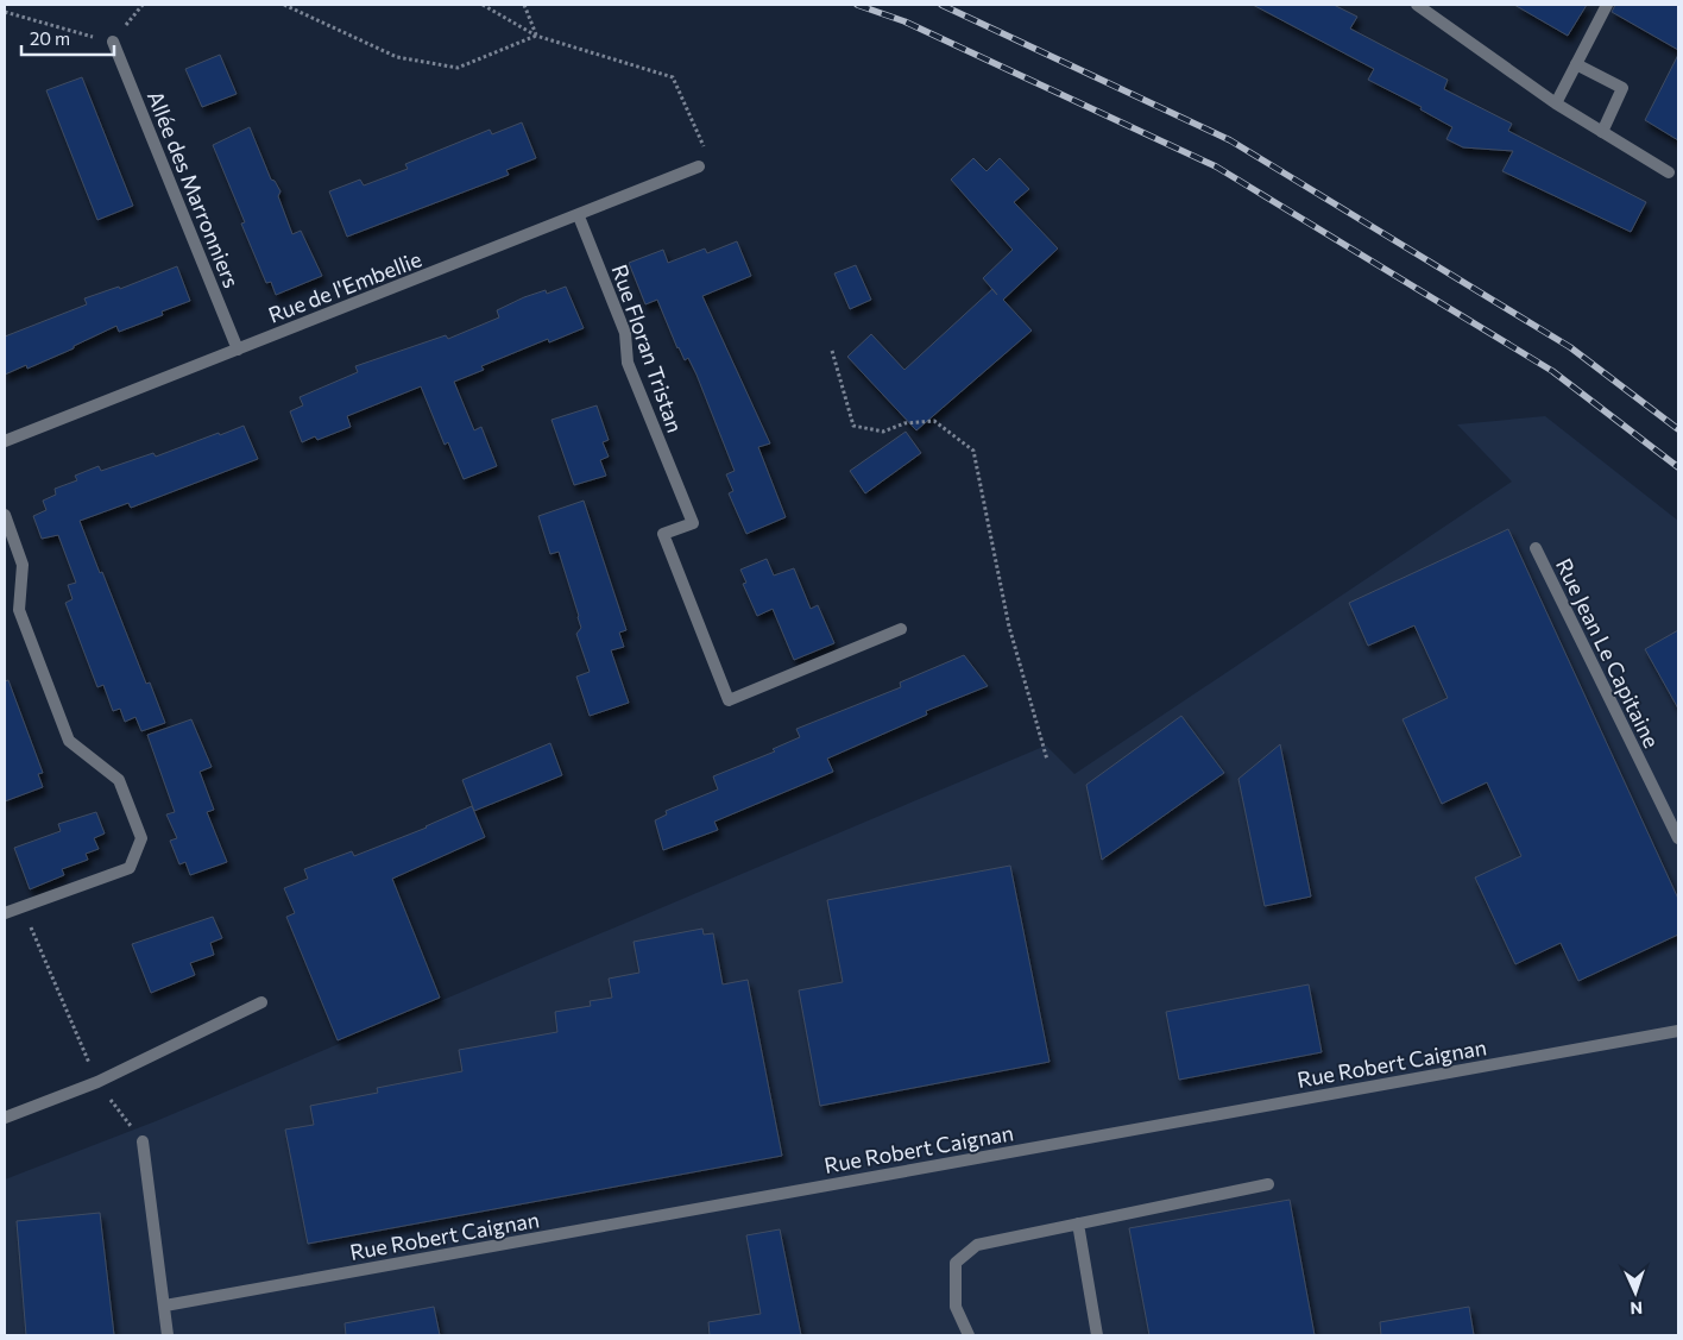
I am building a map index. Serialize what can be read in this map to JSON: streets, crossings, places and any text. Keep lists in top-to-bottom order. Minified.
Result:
{"streets":{"street":["Allée des Marronniers","Rue de l'Embellie","Rue Floran Tristan","Rue Jean Le Capitaine","Rue Robert Caignan"]},"crossings":[["Allée des Marronniers","Rue de l'Embellie"],["Rue de l'Embellie","Rue Floran Tristan"]],"scale_bar":"20 m","north":"bottom"}
